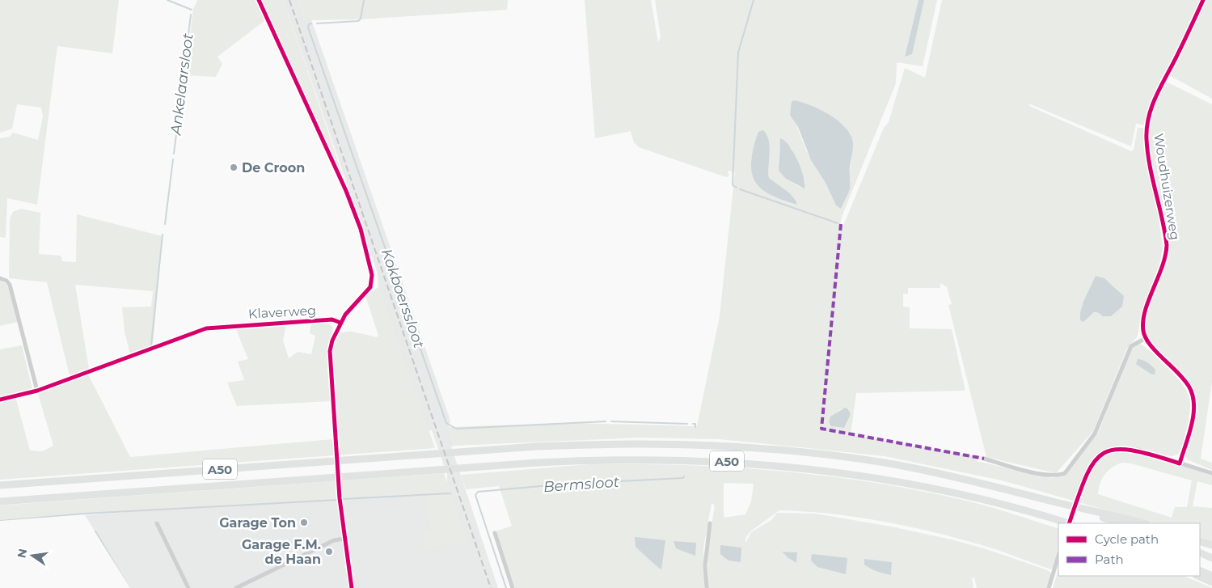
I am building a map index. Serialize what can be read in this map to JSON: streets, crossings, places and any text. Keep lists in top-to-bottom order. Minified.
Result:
{"streets":{"highway":["A50"],"street":["Woudhuizerweg","Klaverweg"]},"water":["Ankelaarsloot","Kokboerssloot","Bermsloot"],"places":["De Croon","Garage Ton","Garage F.M. de Haan"],"legend":["Cycle path","Path"],"north":"left"}
